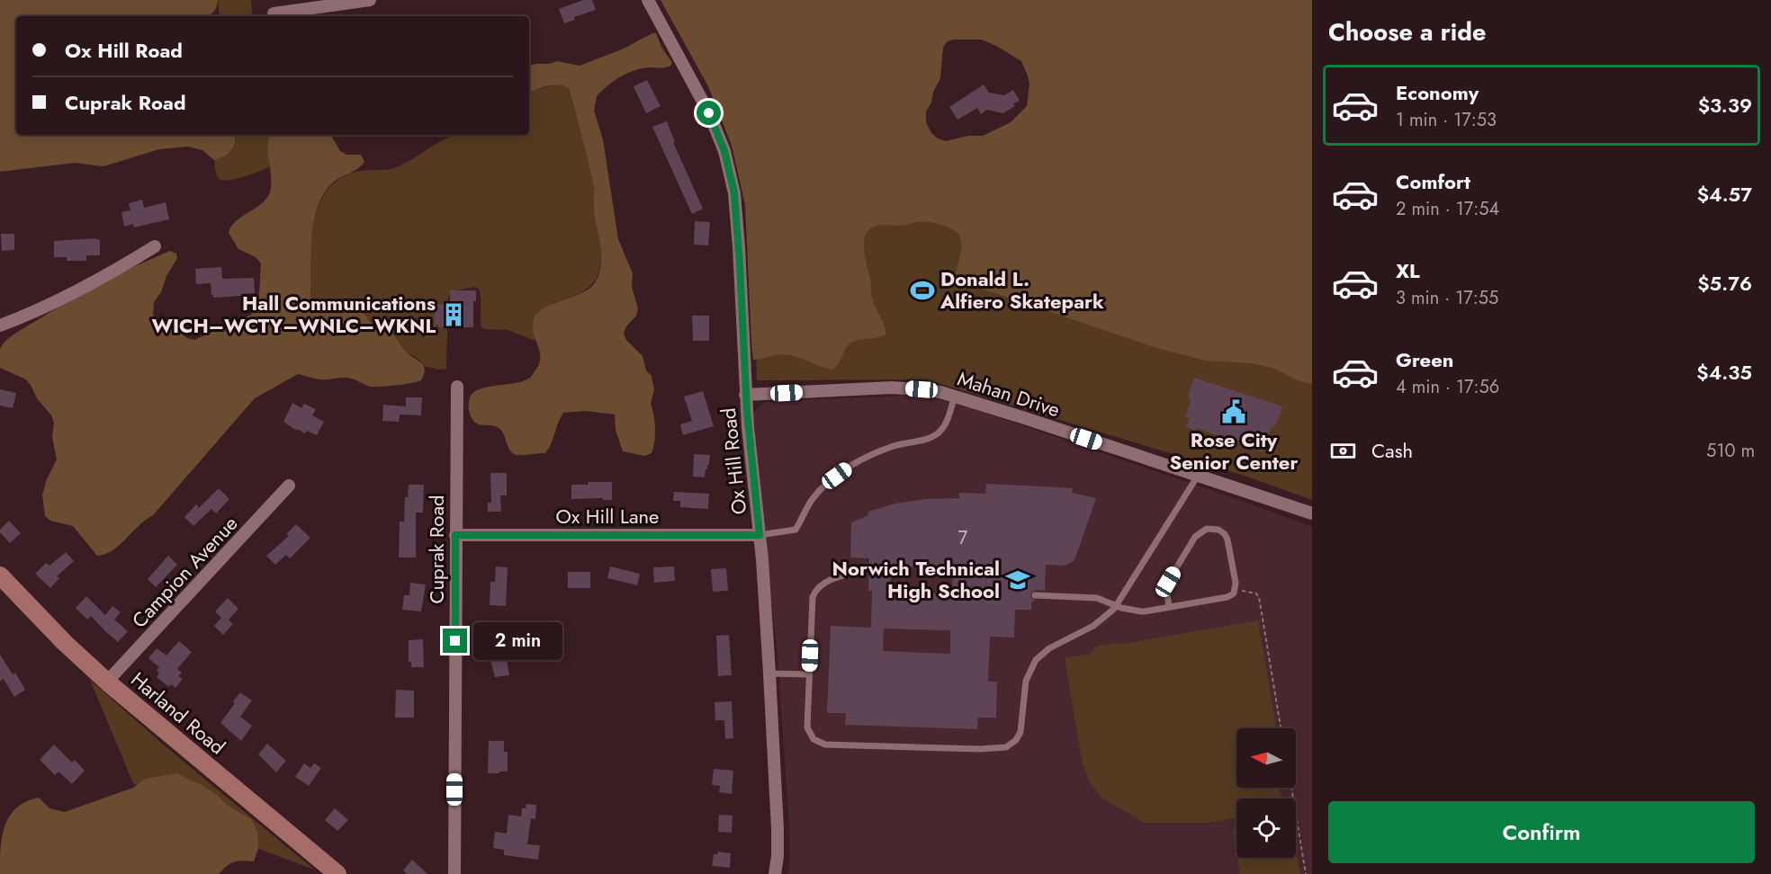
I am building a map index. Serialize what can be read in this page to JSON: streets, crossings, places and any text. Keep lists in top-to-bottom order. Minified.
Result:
{"streets":{"main road":["Harland Road"],"street":["Mahan Drive","Ox Hill Road","Ox Hill Lane","Cuprak Road","Campion Avenue"]},"crossings":[["Mahan Drive","Ox Hill Road"],["Ox Hill Road","Ox Hill Lane"],["Ox Hill Lane","Cuprak Road"],["Campion Avenue","Harland Road"]],"places":{"sports":["Donald L. Alfiero Skatepark"],"building":["Hall Communications WICH–WCTY–WNLC–WKNL"],"public building":["Rose City Senior Center"],"school or university":["Norwich Technical High School"]},"house_numbers":["7"],"north":"left","page":{"heading":"Choose a ride","banner":["Ox Hill Road","Cuprak Road"],"list":[{"name":"Economy","note":"1 min · 17:53","value":"$3.39"},{"name":"Comfort","note":"2 min · 17:54","value":"$4.57"},{"name":"XL","note":"3 min · 17:55","value":"$5.76"},{"name":"Green","note":"4 min · 17:56","value":"$4.35"}],"pay":["Cash","510 m"],"bubble":"2 min","buttons":"Confirm"}}
